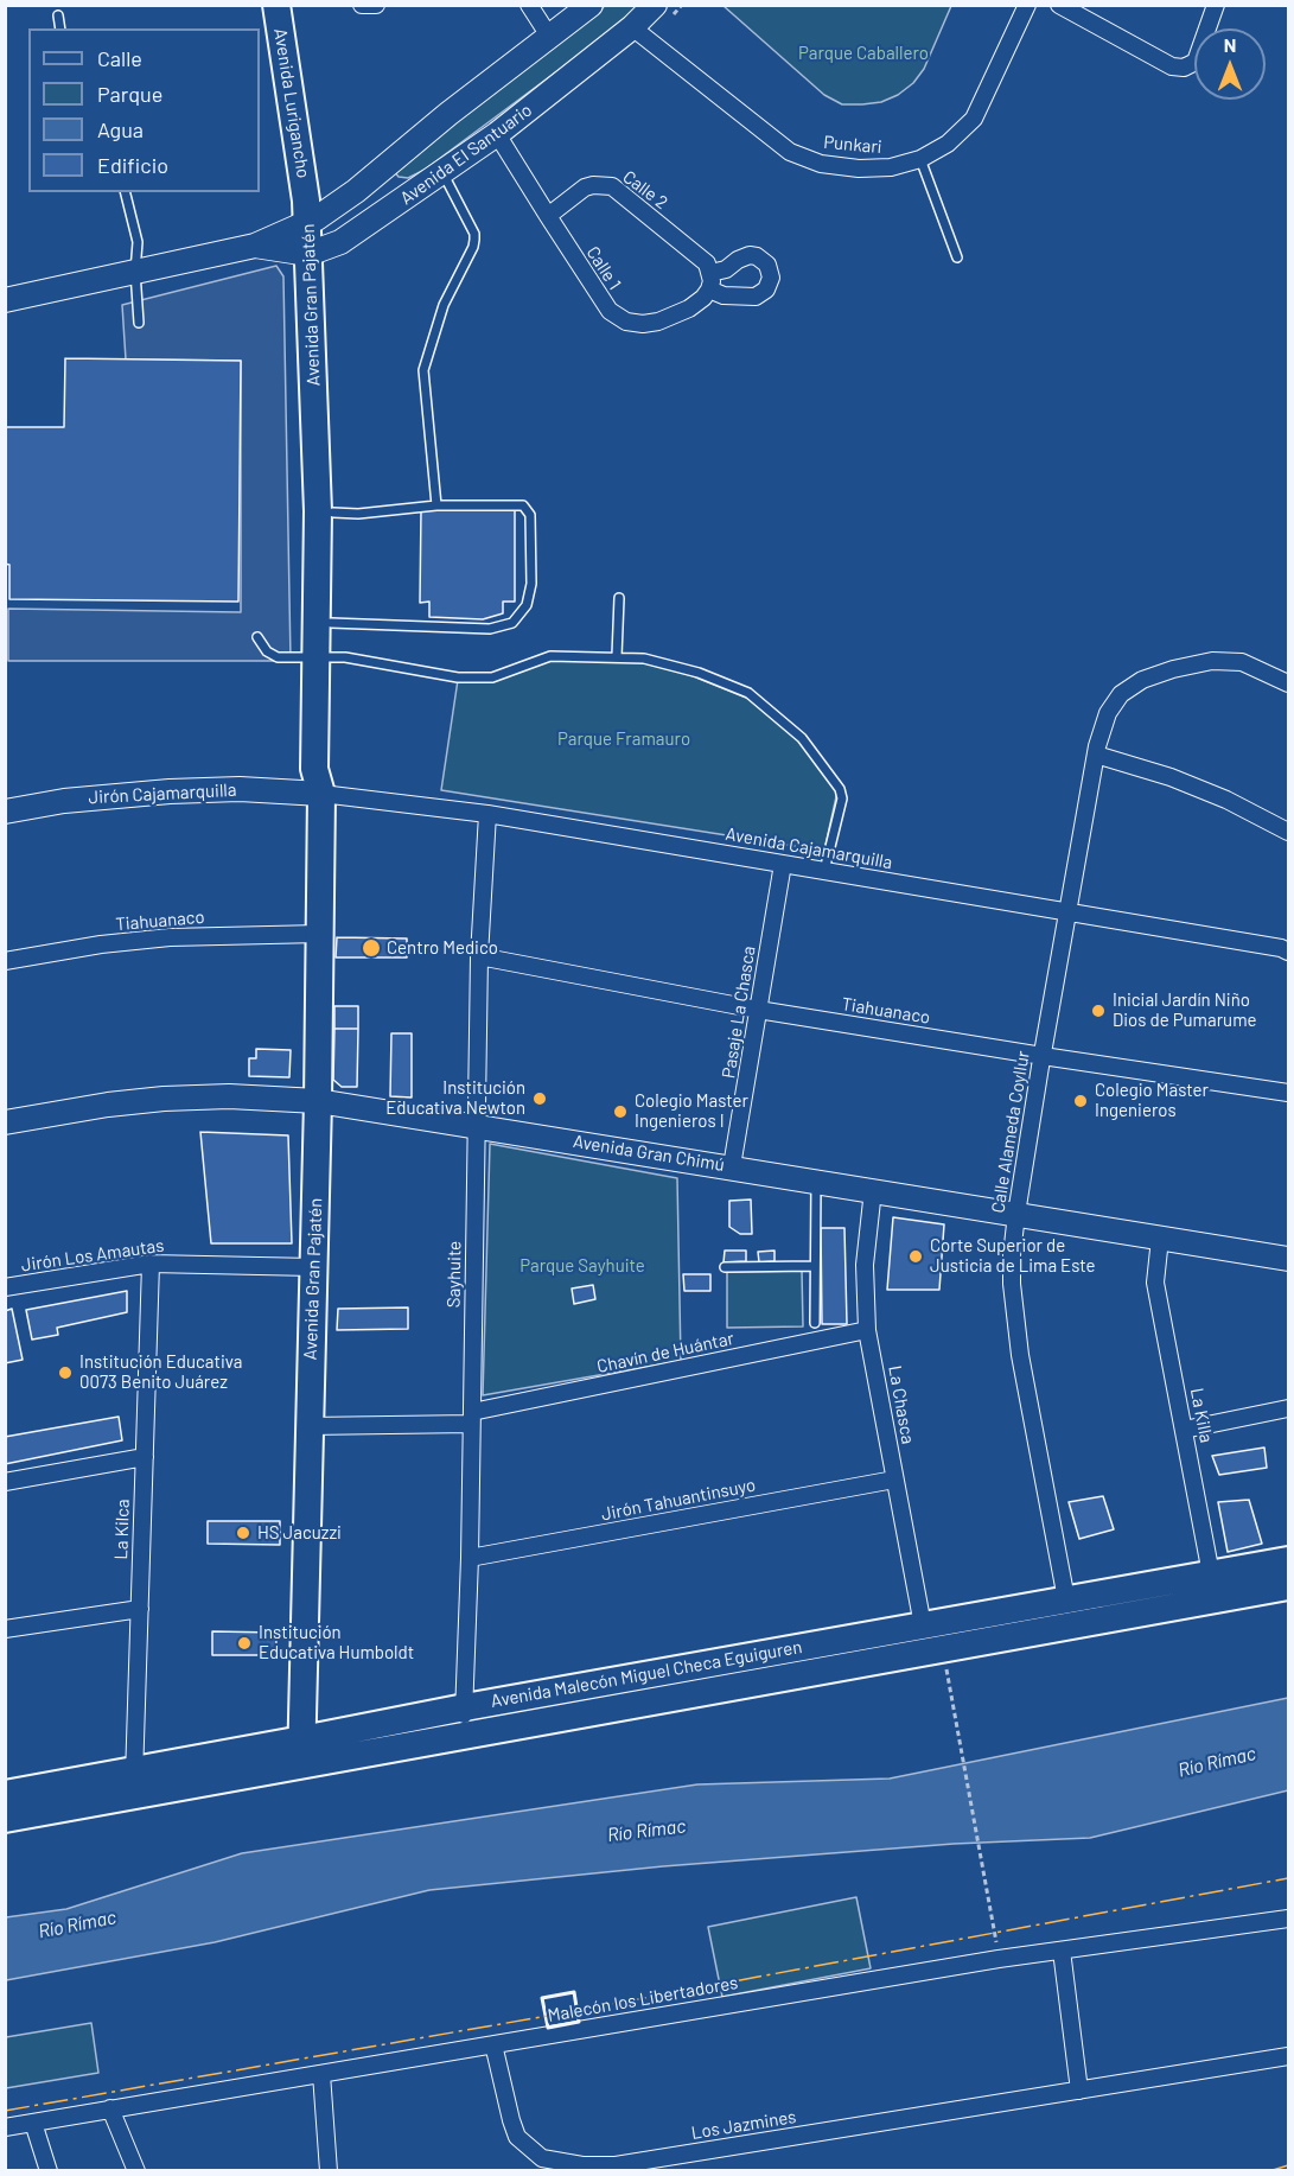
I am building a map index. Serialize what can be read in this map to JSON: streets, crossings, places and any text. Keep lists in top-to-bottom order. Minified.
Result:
{"streets":{"main road":["Avenida Lurigancho","Avenida Gran Pajatén","Avenida Malecón Miguel Checa Eguiguren"],"street":["Punkari","Avenida El Santuario","Calle 2","Calle 1","Jirón Cajamarquilla","Avenida Cajamarquilla","Tiahuanaco","Pasaje La Chasca","Calle Alameda Coyllur","Avenida Gran Chimú","Jirón Los Amautas","Sayhuite","Chavín de Huántar","La Chasca","La Killa","Jirón Tahuantinsuyo","La Kilca","Malecón los Libertadores","Los Jazmines"]},"crossings":[["Avenida Lurigancho","Avenida Gran Pajatén"],["Punkari","Avenida El Santuario"],["Avenida El Santuario","Calle 1"],["Avenida El Santuario","Avenida Gran Pajatén"],["Calle 2","Calle 1"],["Avenida Gran Pajatén","Jirón Cajamarquilla"],["Avenida Gran Pajatén","Avenida Cajamarquilla"],["Avenida Gran Pajatén","Tiahuanaco"],["Avenida Gran Pajatén","Avenida Gran Chimú"],["Avenida Gran Pajatén","Jirón Los Amautas"],["Avenida Gran Pajatén","Chavín de Huántar"],["Avenida Gran Pajatén","Avenida Malecón Miguel Checa Eguiguren"],["Jirón Cajamarquilla","Avenida Cajamarquilla"],["Avenida Cajamarquilla","Pasaje La Chasca"],["Avenida Cajamarquilla","Calle Alameda Coyllur"],["Avenida Cajamarquilla","Sayhuite"],["Tiahuanaco","Pasaje La Chasca"],["Tiahuanaco","Calle Alameda Coyllur"],["Tiahuanaco","Sayhuite"],["Pasaje La Chasca","Avenida Gran Chimú"],["Calle Alameda Coyllur","Avenida Gran Chimú"],["Calle Alameda Coyllur","Avenida Malecón Miguel Checa Eguiguren"],["Avenida Gran Chimú","Sayhuite"],["Avenida Gran Chimú","La Chasca"],["Avenida Gran Chimú","La Killa"],["Jirón Los Amautas","La Kilca"],["Sayhuite","Chavín de Huántar"],["Sayhuite","Jirón Tahuantinsuyo"],["Sayhuite","Avenida Malecón Miguel Checa Eguiguren"],["Chavín de Huántar","La Chasca"],["La Chasca","Jirón Tahuantinsuyo"],["La Chasca","Avenida Malecón Miguel Checa Eguiguren"],["La Killa","Avenida Malecón Miguel Checa Eguiguren"],["La Kilca","Avenida Malecón Miguel Checa Eguiguren"],["Malecón los Libertadores","Los Jazmines"]],"water":["Río Rímac"],"parks":["Parque Caballero","Parque Framauro","Parque Sayhuite"],"places":["Centro Medico","Inicial Jardín Niño Dios de Pumarume","Institución Educativa Newton","Colegio Master Ingenieros","Colegio Master Ingenieros I","Corte Superior de Justicia de Lima Este","Institución Educativa 0073 Benito Juárez","HS Jacuzzi","Institución Educativa Humboldt"],"legend":["Calle","Parque","Agua","Edificio"],"north":"top"}
